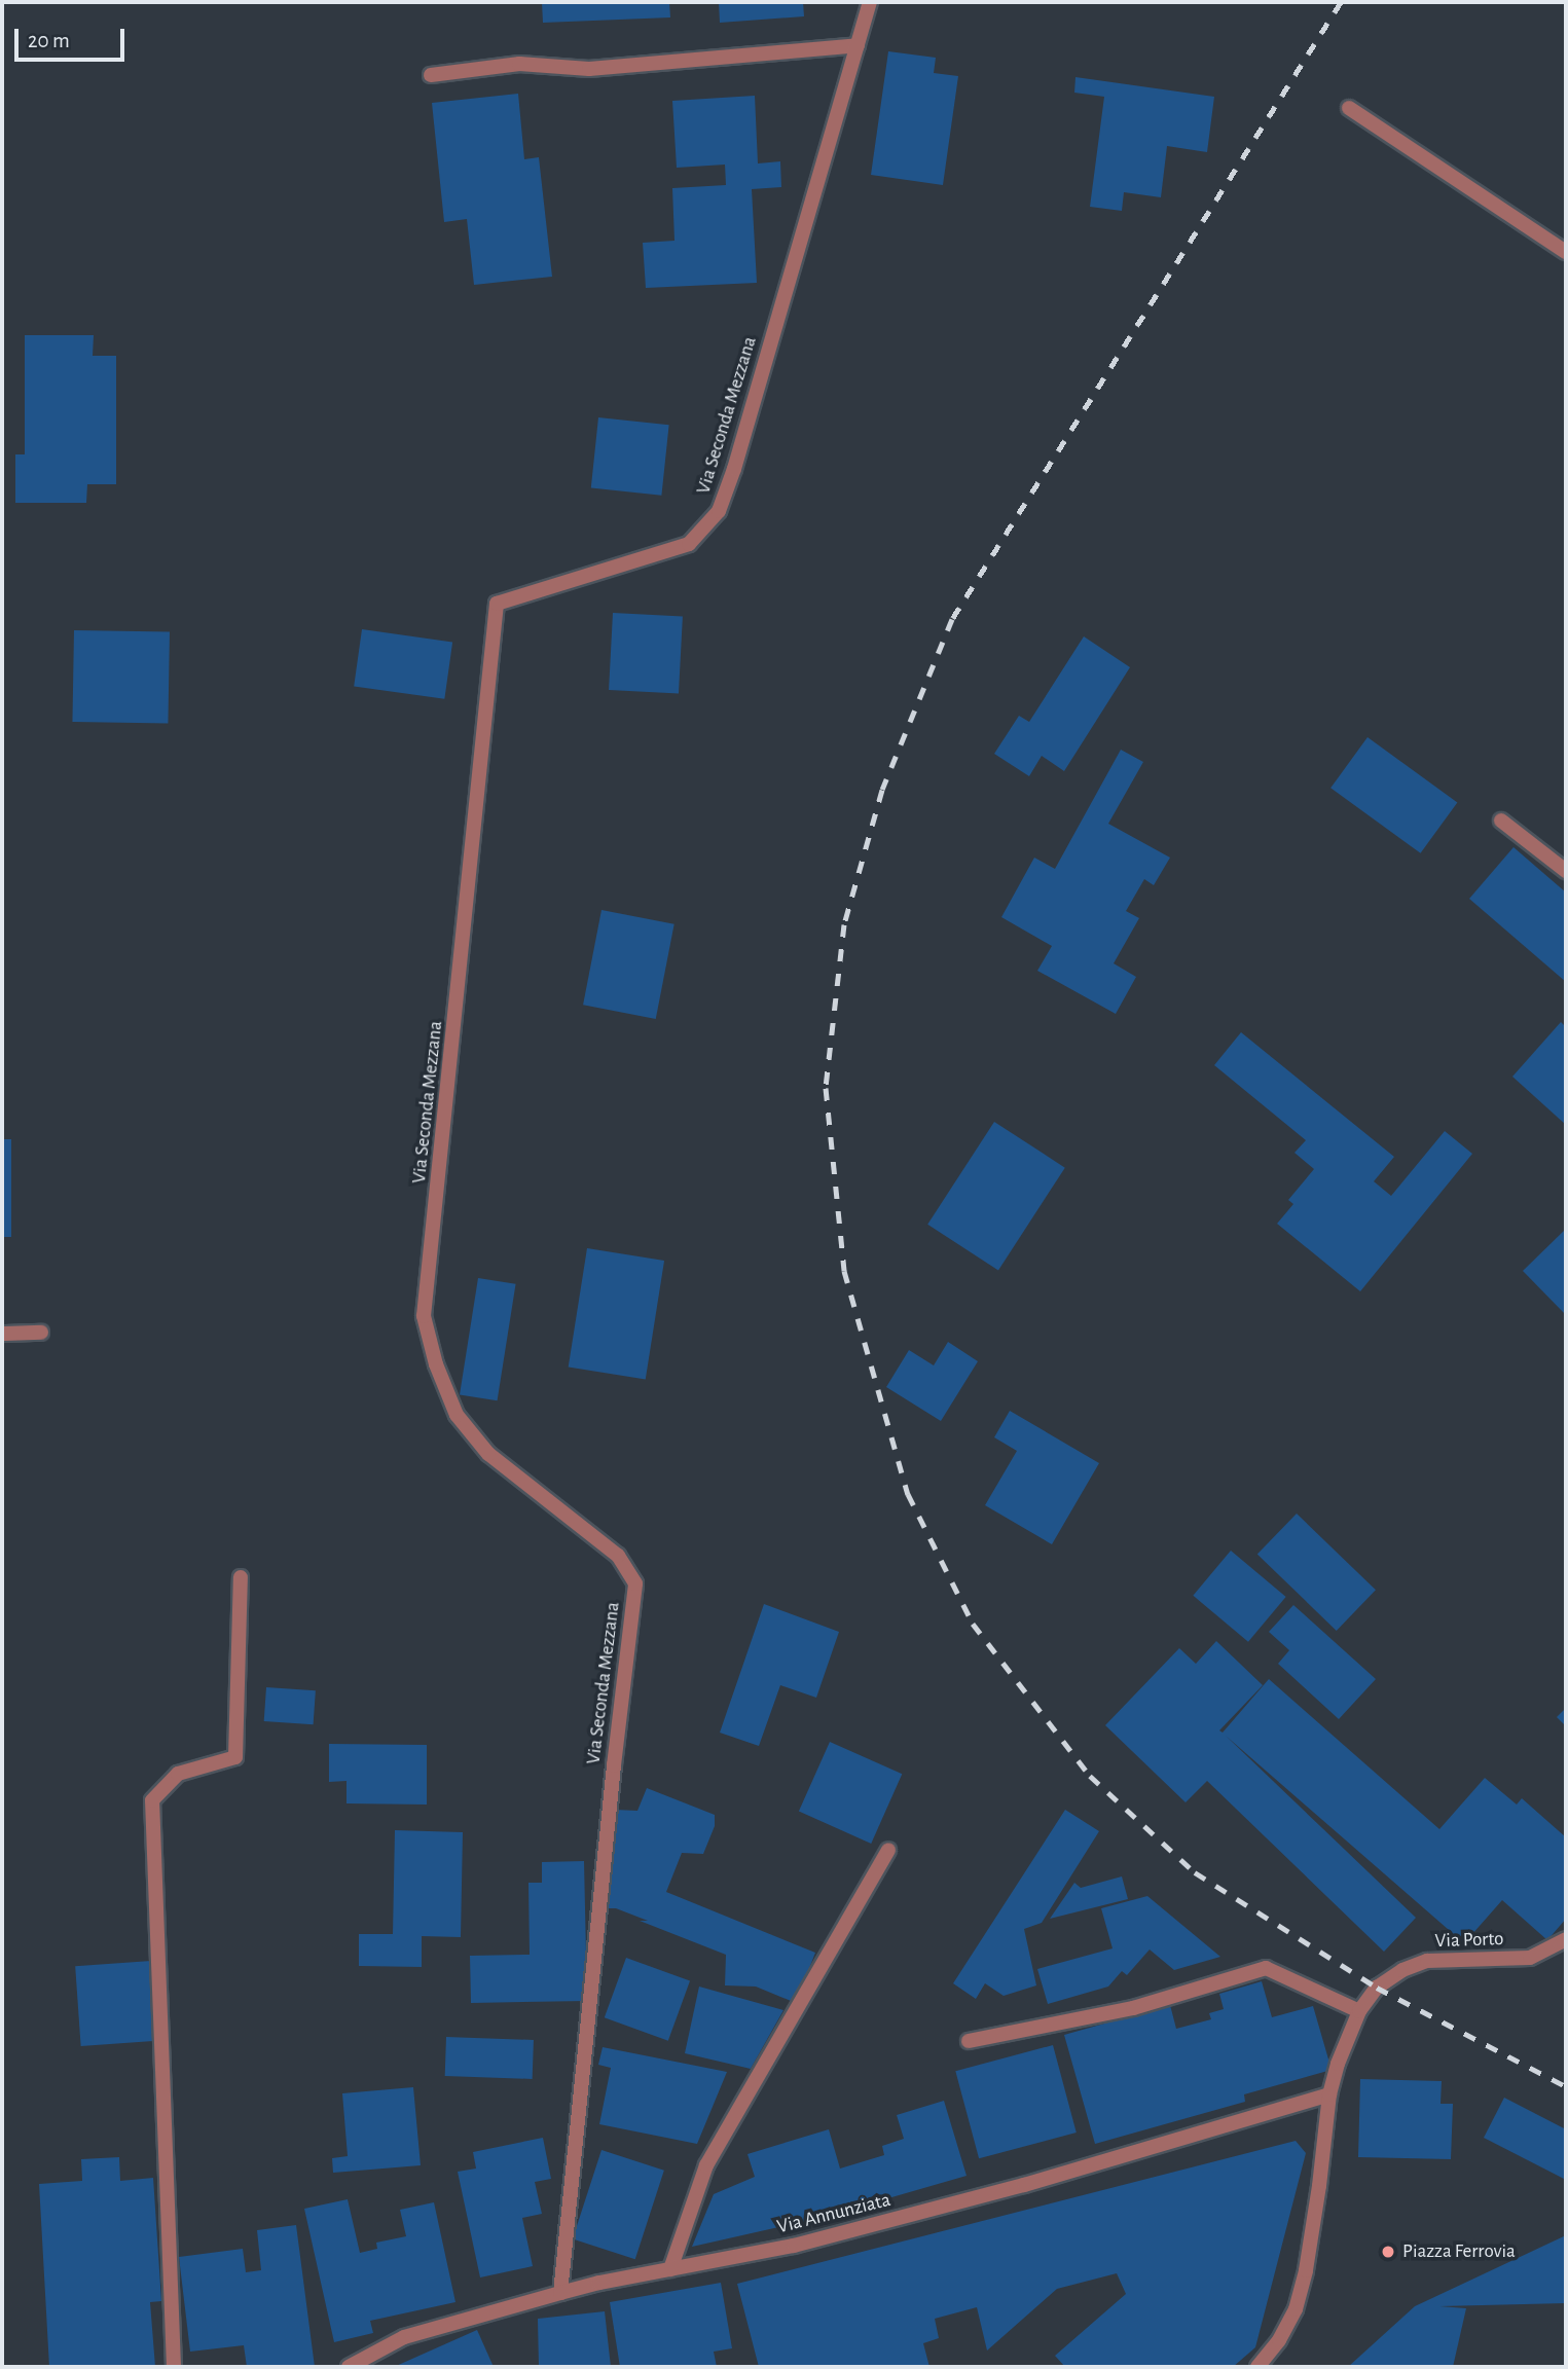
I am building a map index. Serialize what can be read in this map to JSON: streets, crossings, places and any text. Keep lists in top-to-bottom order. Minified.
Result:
{"streets":{"street":["Via Seconda Mezzana","Via Porto","Via Annunziata"]},"crossings":[["Via Seconda Mezzana","Via Annunziata"]],"places":["Piazza Ferrovia"],"scale_bar":"20 m"}
